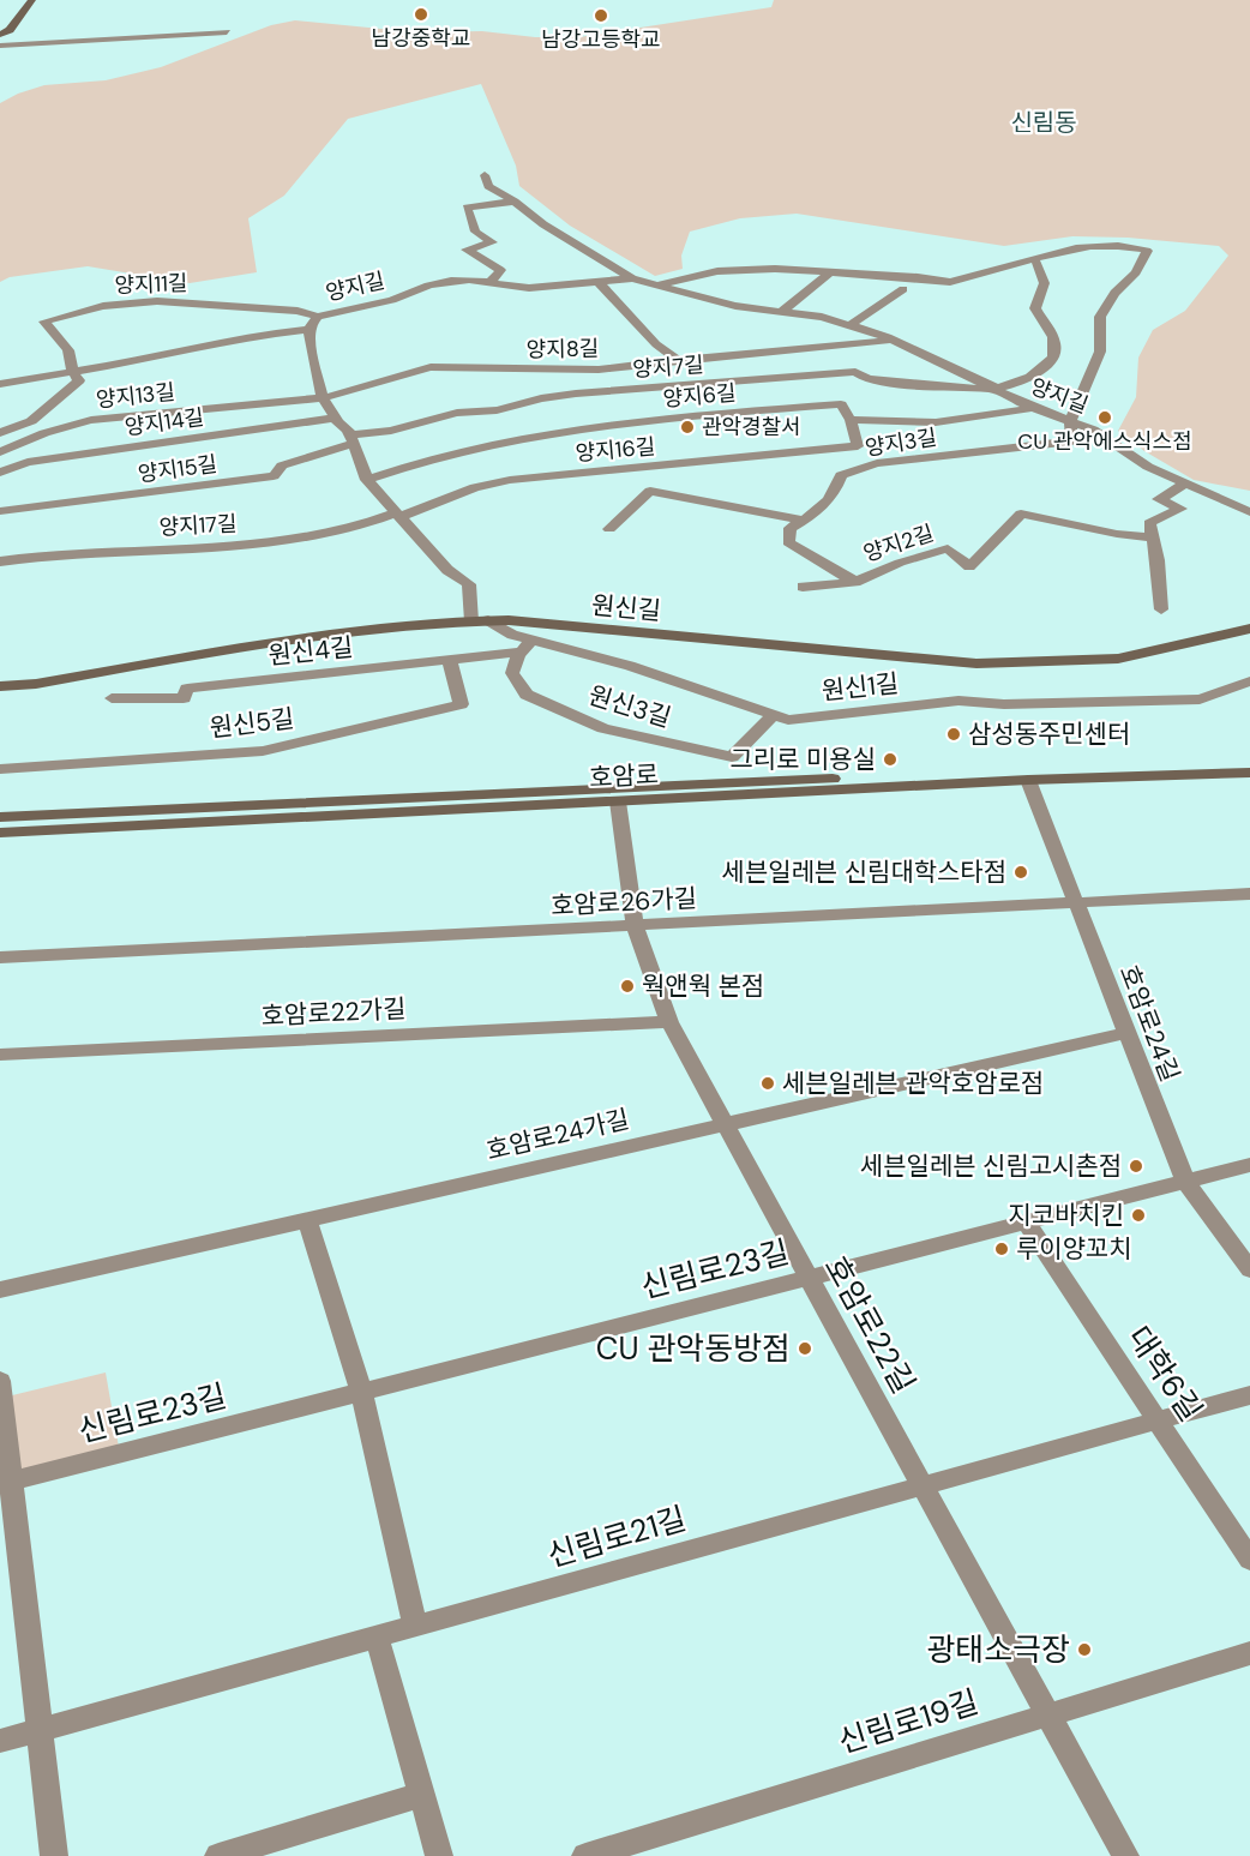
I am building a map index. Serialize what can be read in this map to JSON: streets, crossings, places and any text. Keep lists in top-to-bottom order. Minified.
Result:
{"streets":{"main road":["원신길","호암로"],"street":["양지11길","양지길","양지8길","양지7길","양지13길","양지6길","양지14길","양지3길","양지16길","양지15길","양지17길","양지2길","원신4길","원신1길","원신3길","원신5길","호암로26가길","호암로22가길","호암로24길","호암로24가길","신림로23길","호암로22길","대학6길","신림로21길","신림로19길"]},"crossings":[["양지11길","양지길"],["양지길","양지8길"],["양지길","양지7길"],["양지길","양지13길"],["양지길","양지6길"],["양지길","양지14길"],["양지길","양지3길"],["양지길","양지16길"],["양지길","양지15길"],["양지길","양지17길"],["양지길","원신길"],["양지8길","양지13길"],["양지7길","양지15길"],["양지6길","양지16길"],["양지3길","양지2길"],["양지16길","양지17길"],["원신길","원신1길"],["원신4길","원신3길"],["원신4길","원신5길"],["원신1길","원신3길"],["호암로","호암로24길"],["호암로","호암로22길"],["호암로26가길","호암로24길"],["호암로26가길","호암로22길"],["호암로22가길","호암로22길"],["호암로24길","호암로24가길"],["호암로24길","신림로23길"],["호암로24가길","호암로22길"],["신림로23길","호암로22길"],["신림로23길","대학6길"],["호암로22길","신림로21길"],["호암로22길","신림로19길"],["대학6길","신림로21길"]],"districts":["신림동"],"places":["남강중학교","남강고등학교","CU 관악에스식스점","관악경찰서","삼성동주민센터","그리로 미용실","세븐일레븐 신림대학스타점","웍앤웍 본점","세븐일레븐 관악호암로점","세븐일레븐 신림고시촌점","지코바치킨","루이양꼬치","CU 관악동방점","광태소극장"]}
